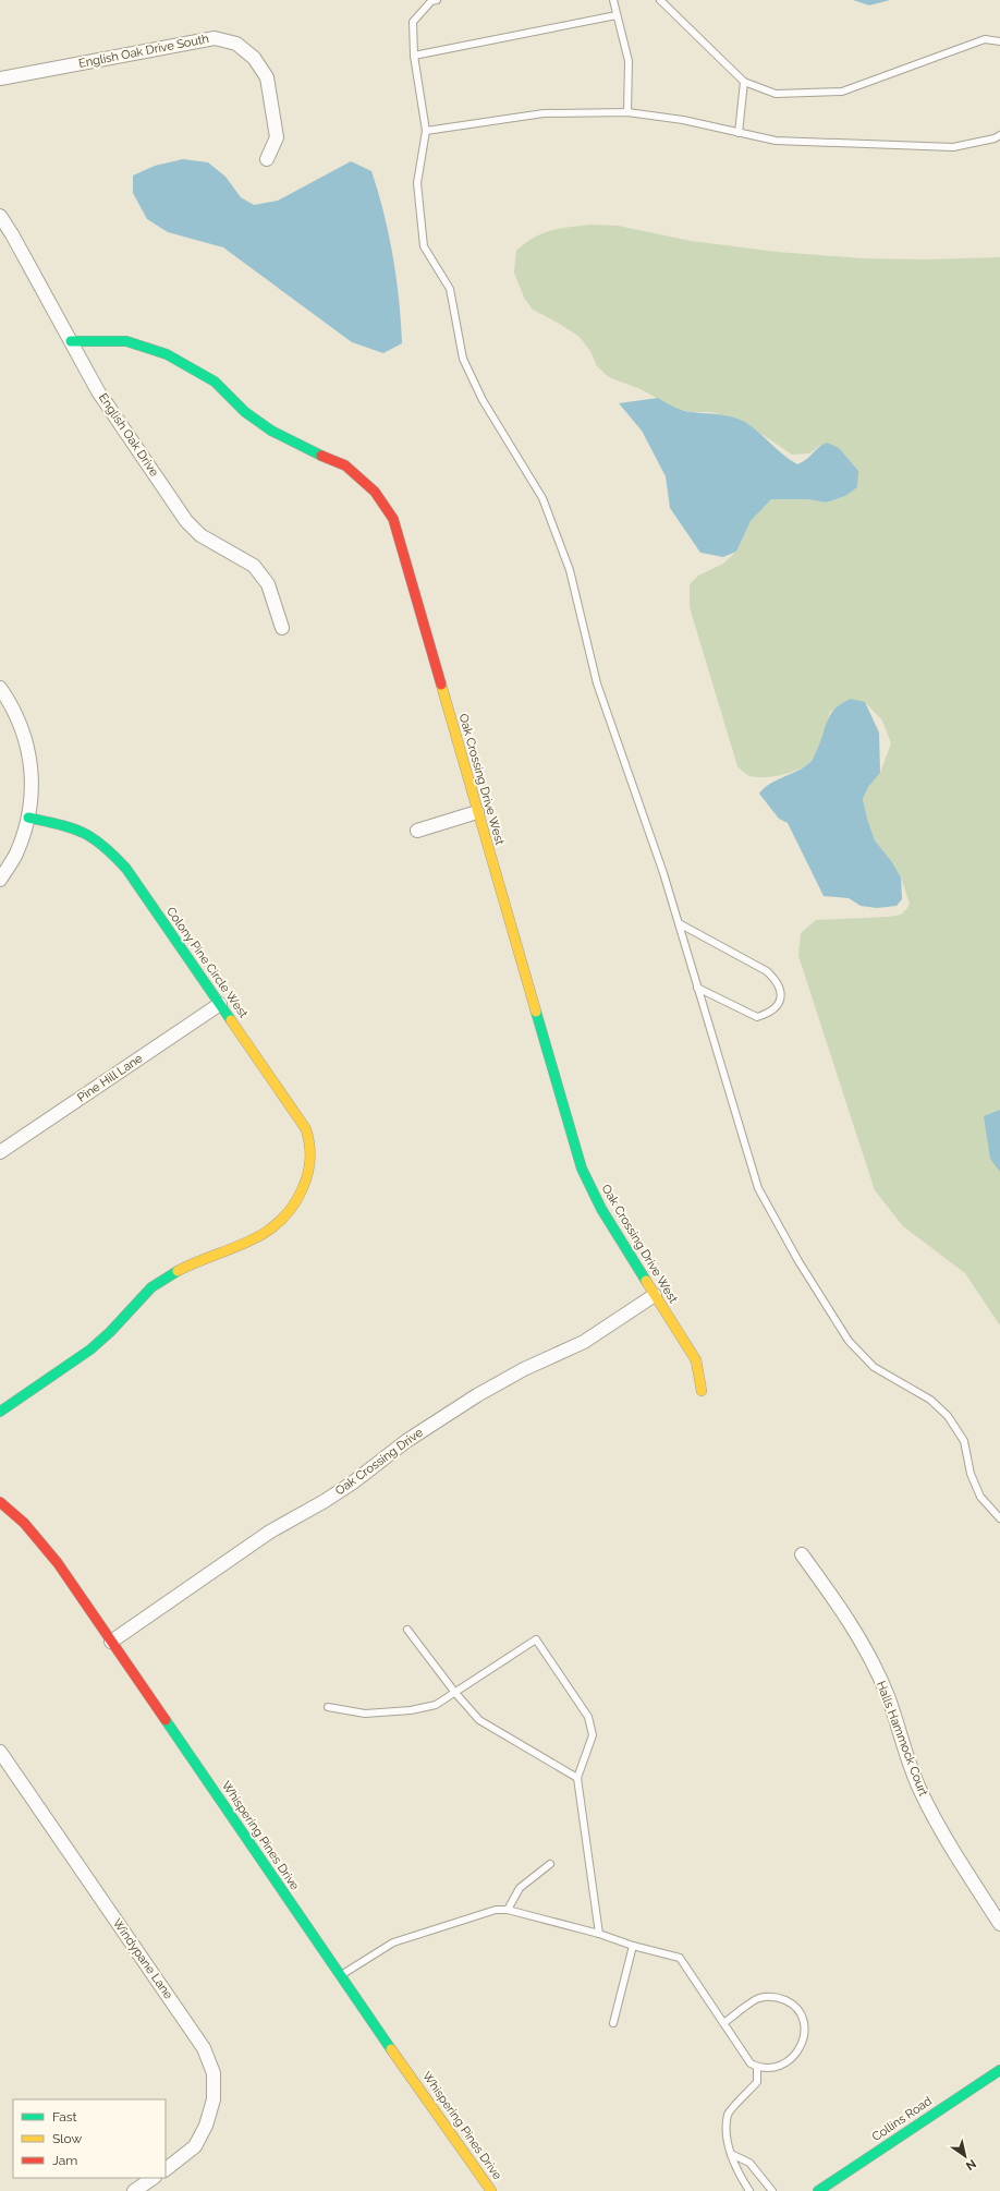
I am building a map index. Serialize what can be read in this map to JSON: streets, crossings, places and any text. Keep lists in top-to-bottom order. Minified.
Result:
{"streets":{"street":["English Oak Drive South","English Oak Drive","Oak Crossing Drive West","Colony Pine Circle West","Pine Hill Lane","Oak Crossing Drive","Halls Hammock Court","Whispering Pines Drive","Windypane Lane","Collins Road"]},"crossings":[["English Oak Drive","Oak Crossing Drive West"],["Oak Crossing Drive West","Oak Crossing Drive"],["Colony Pine Circle West","Pine Hill Lane"],["Oak Crossing Drive","Whispering Pines Drive"]],"legend":["Fast","Slow","Jam"],"north":"bottom right"}
